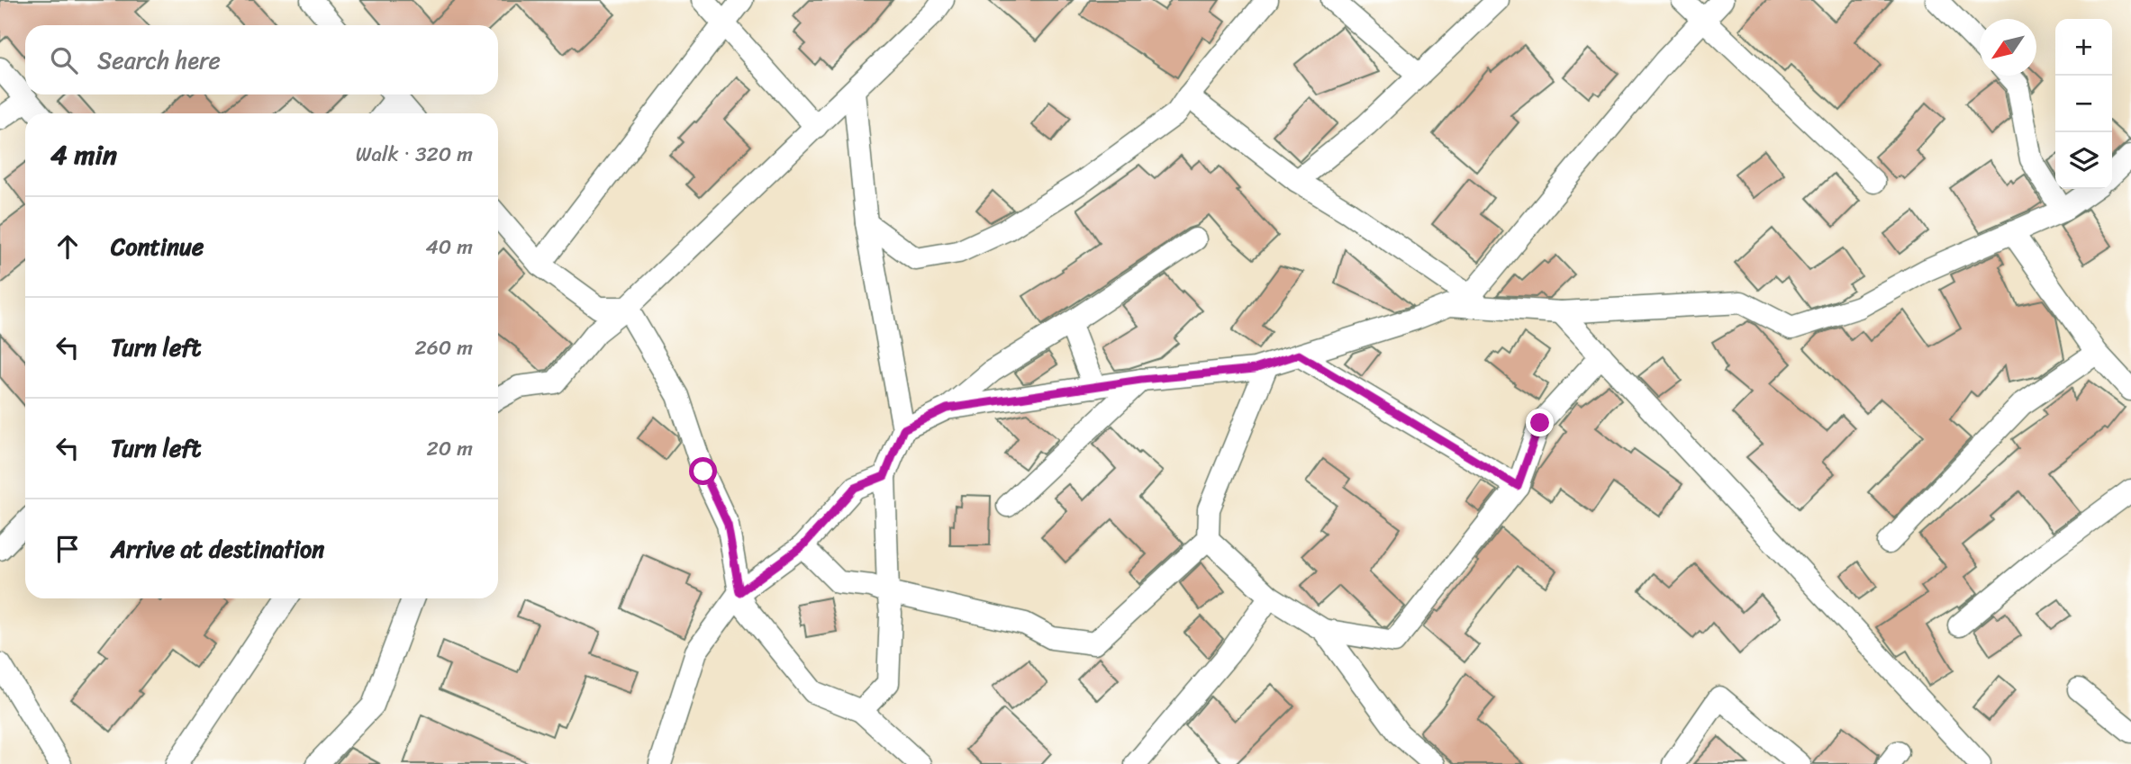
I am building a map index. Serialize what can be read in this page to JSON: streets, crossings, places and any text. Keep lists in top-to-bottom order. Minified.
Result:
{"north":"bottom left","page":{"map_buttons":["+","−"],"search":"Search here","heading":["4 min","Walk · 320 m"],"list":[["Continue","40 m"],["Turn left","260 m"],["Turn left","20 m"],"Arrive at destination"]}}
